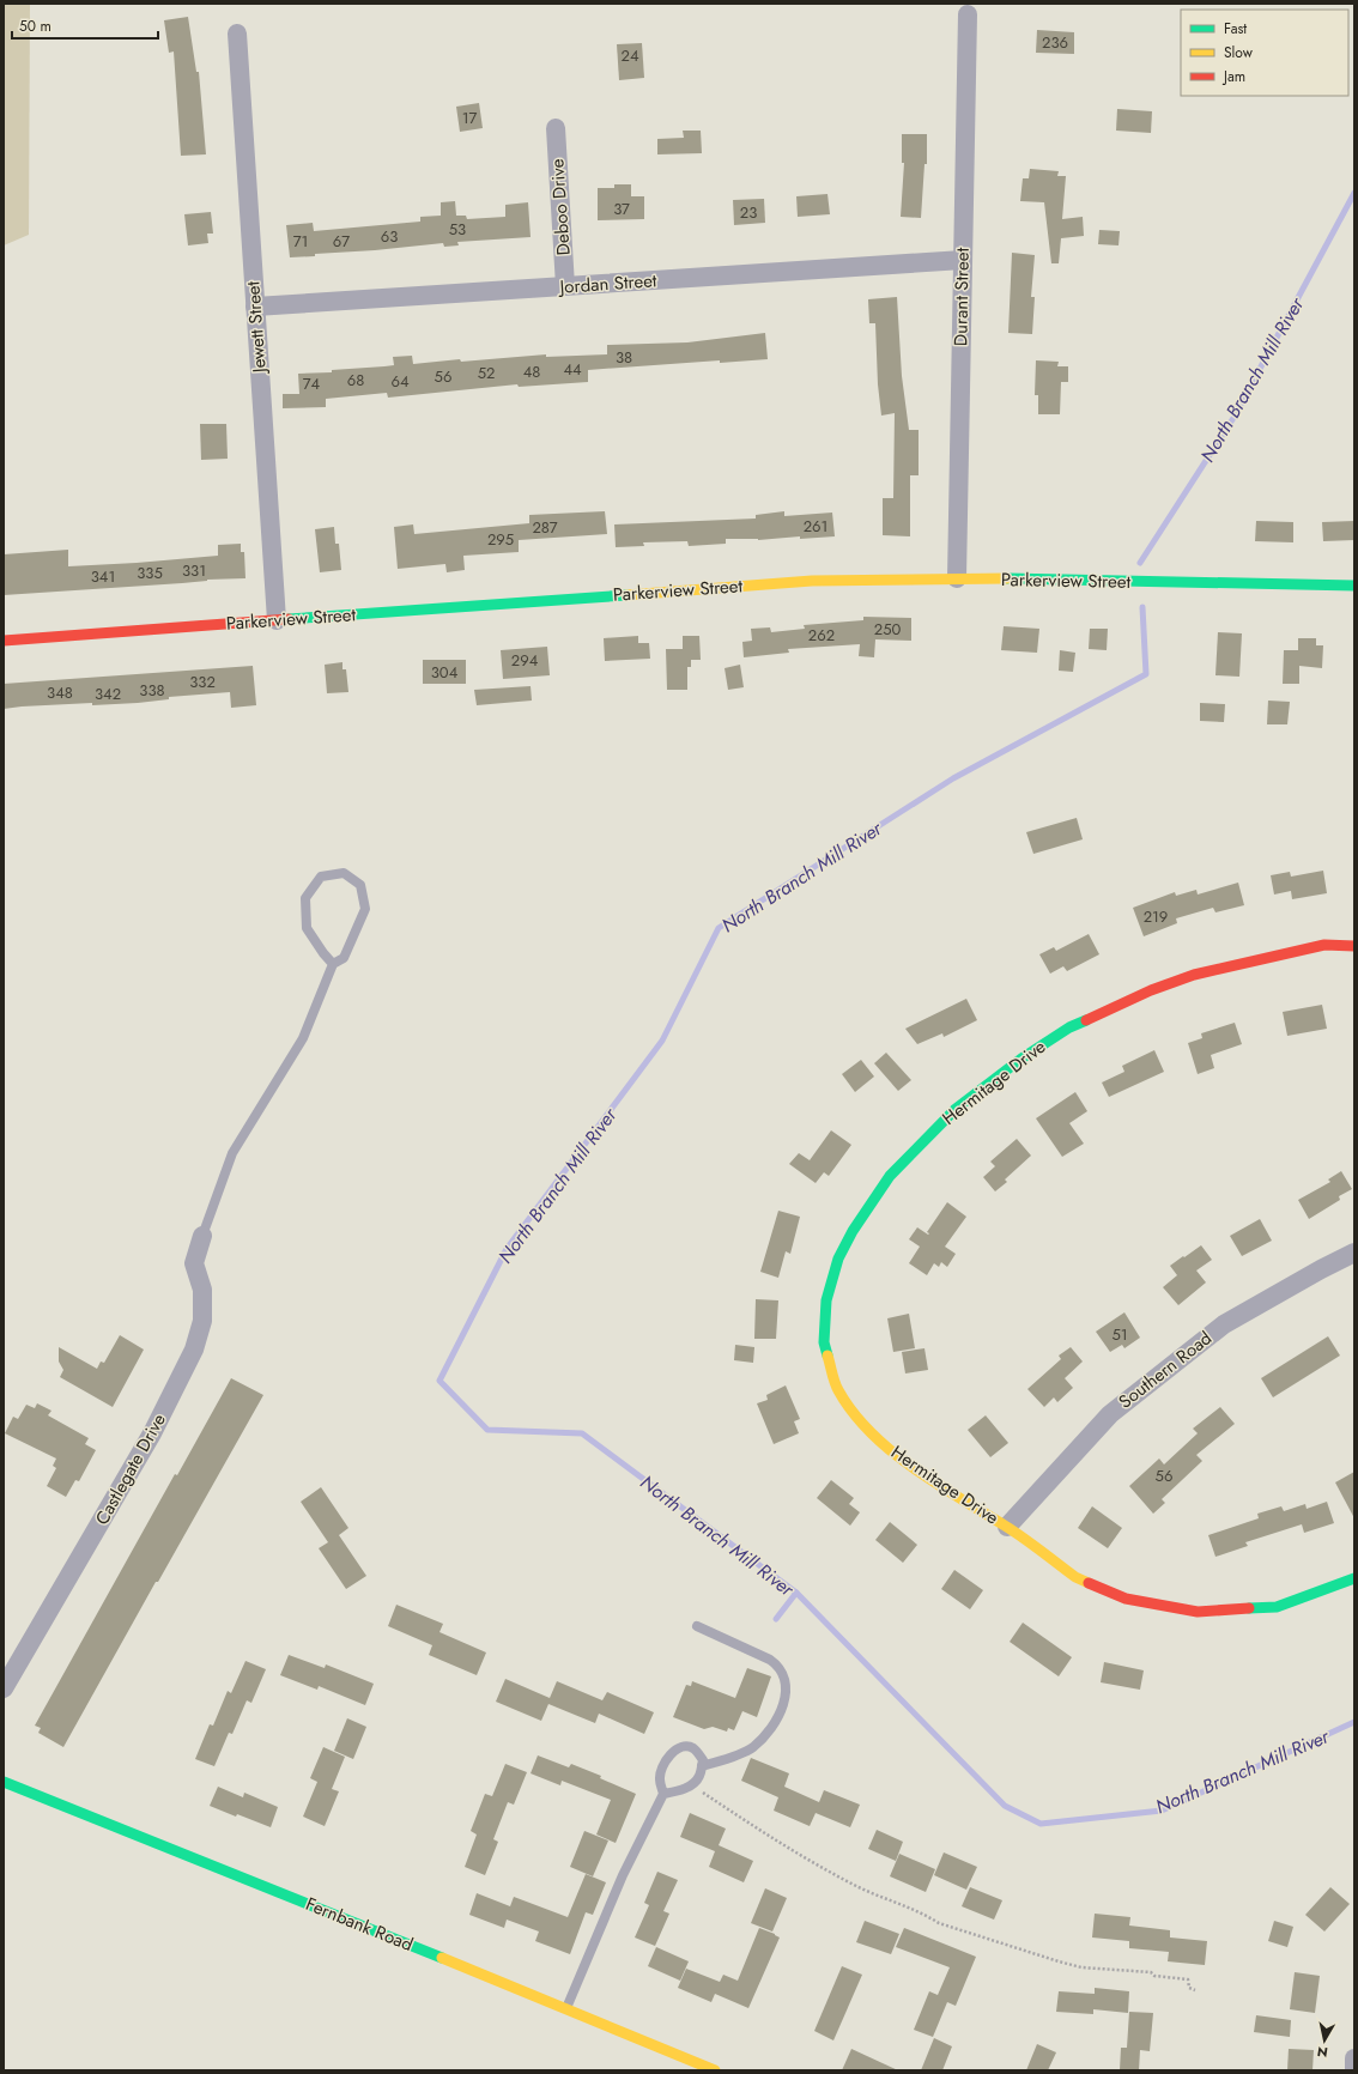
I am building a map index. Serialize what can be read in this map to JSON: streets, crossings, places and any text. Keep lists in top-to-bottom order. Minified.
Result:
{"streets":{"street":["Deboo Drive","Jordan Street","Durant Street","Jewett Street","Parkerview Street","Hermitage Drive","Southern Road","Castlegate Drive","Fernbank Road"]},"crossings":[["Deboo Drive","Jordan Street"],["Jordan Street","Durant Street"],["Jordan Street","Jewett Street"],["Durant Street","Parkerview Street"],["Jewett Street","Parkerview Street"],["Hermitage Drive","Southern Road"]],"water":["North Branch Mill River"],"house_numbers":["236","24","17","37","23","53","63","71","67","38","44","48","52","56","68","64","74","261","287","295","331","335","341","250","262","294","304","332","338","348","342","219","51","56"],"legend":["Fast","Slow","Jam"],"scale_bar":"50 m","north":"bottom"}
